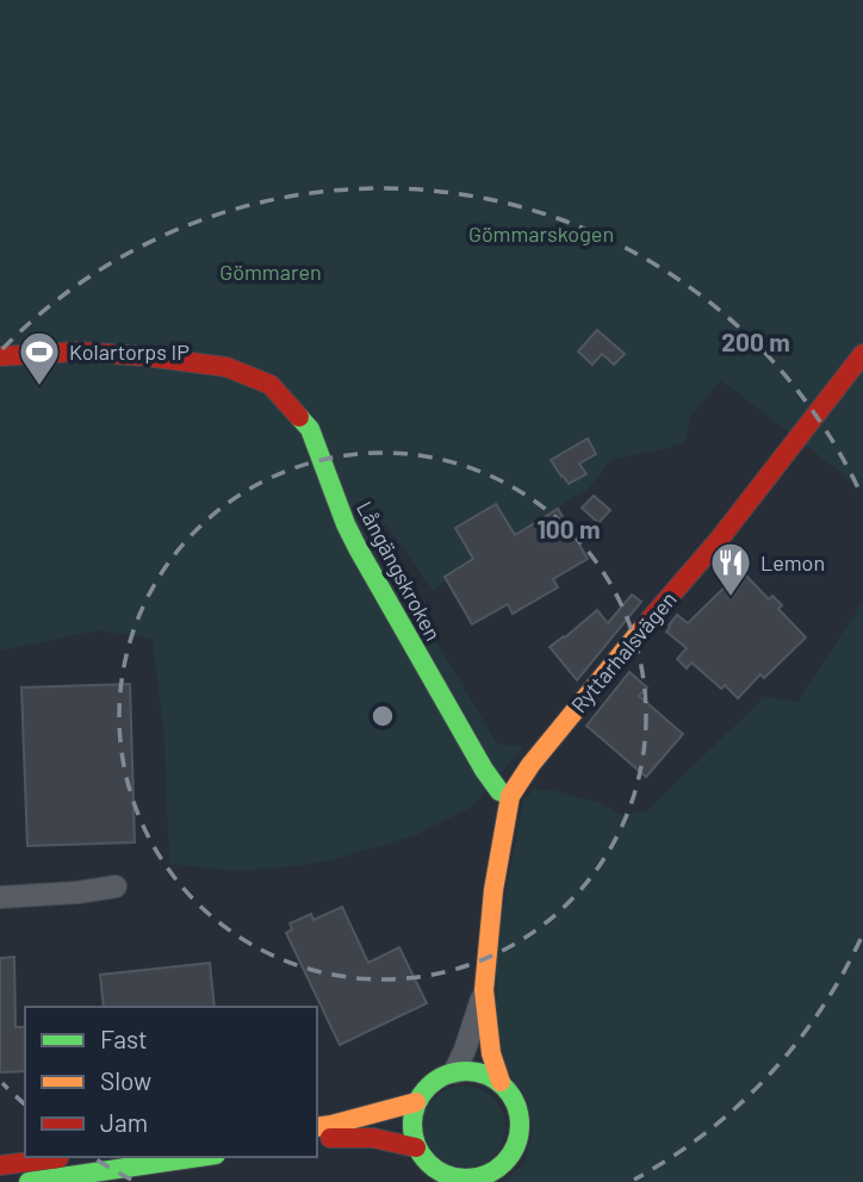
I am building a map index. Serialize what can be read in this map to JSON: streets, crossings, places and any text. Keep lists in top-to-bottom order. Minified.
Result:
{"streets":{"street":["Långängskroken","Ryttarhalsvägen"]},"crossings":[["Långängskroken","Ryttarhalsvägen"]],"parks":["Gömmarskogen","Gömmaren"],"places":{"sports":["Kolartorps IP"],"restaurant":["Lemon"]},"legend":["Fast","Slow","Jam"],"rings":["200 m","100 m"]}
